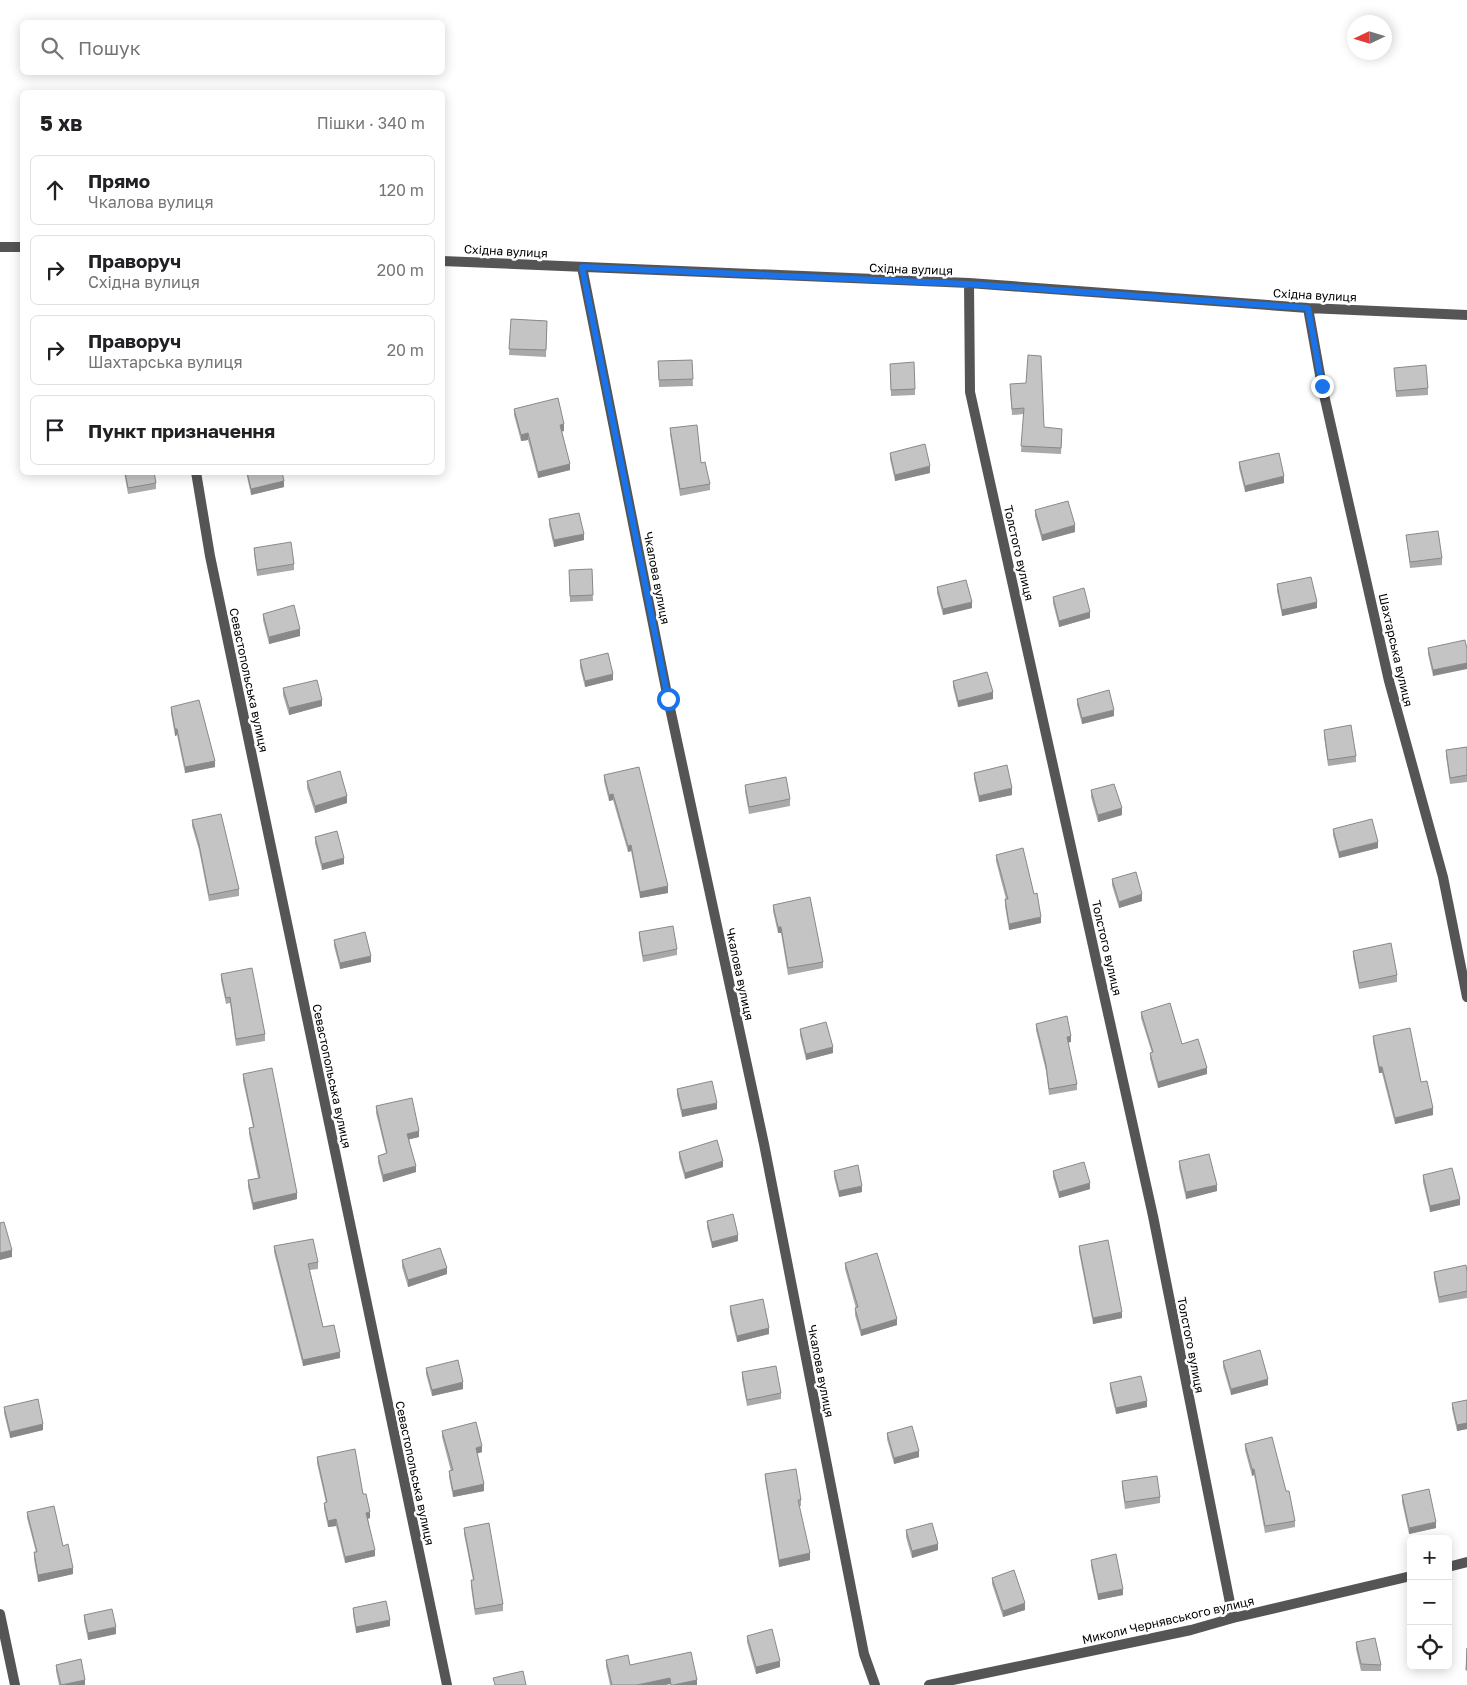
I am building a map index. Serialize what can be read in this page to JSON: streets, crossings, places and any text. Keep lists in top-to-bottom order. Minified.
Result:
{"streets":{"street":["Східна вулиця","Толстого вулиця","Чкалова вулиця","Шахтарська вулиця","Севастопольська вулиця","Миколи Чернявського вулиця"]},"crossings":[["Східна вулиця","Толстого вулиця"],["Східна вулиця","Чкалова вулиця"],["Східна вулиця","Шахтарська вулиця"],["Толстого вулиця","Миколи Чернявського вулиця"]],"north":"left","page":{"search":"Пошук","heading":["5 хв","Пішки · 340 m"],"list":[["Прямо","Чкалова вулиця","120 m"],["Праворуч","Східна вулиця","200 m"],["Праворуч","Шахтарська вулиця","20 m"],"Пункт призначення"],"map_buttons":["+","−"]}}
